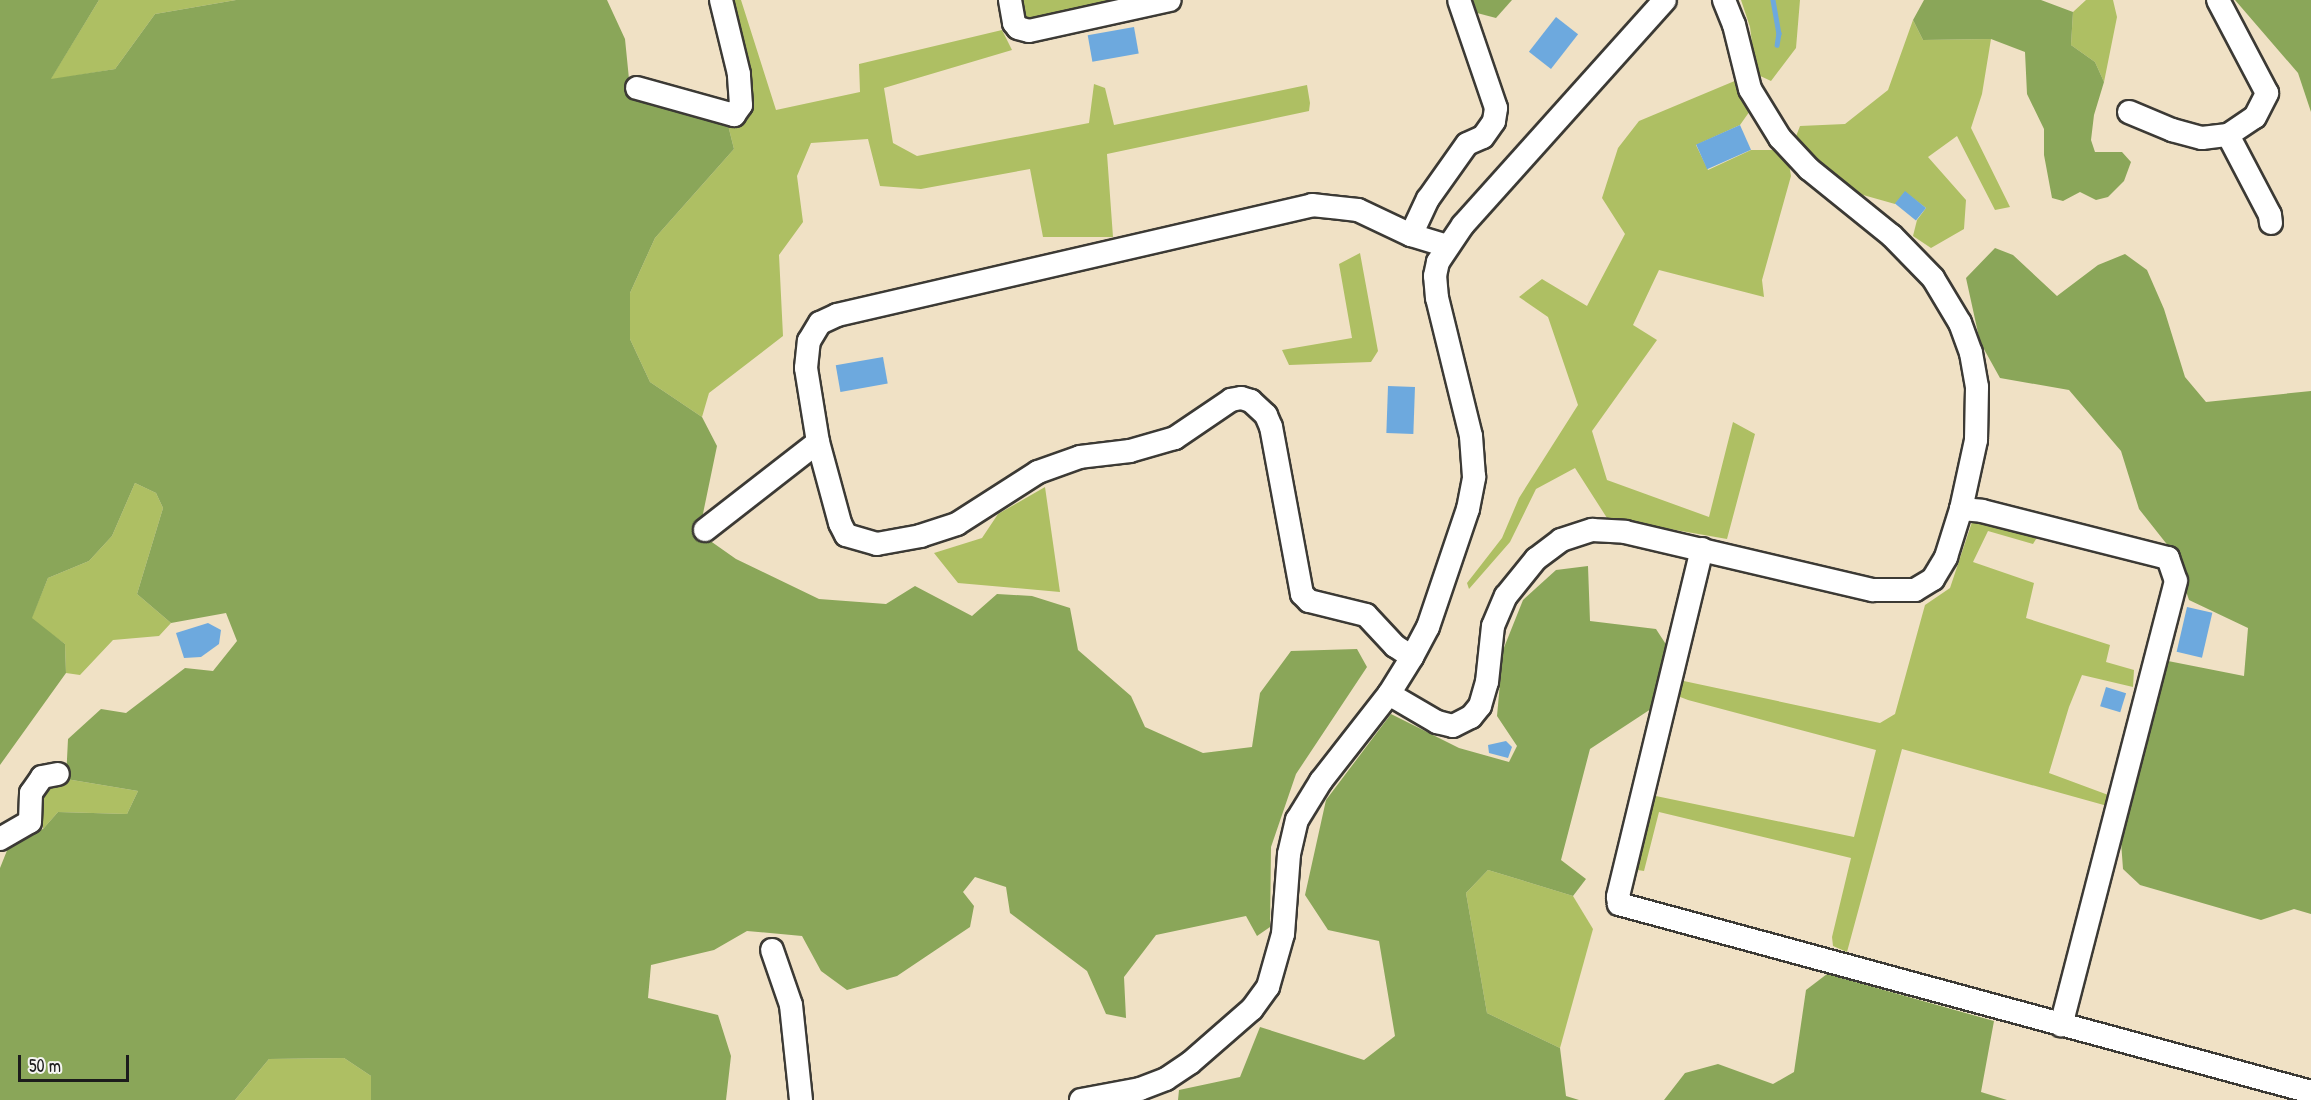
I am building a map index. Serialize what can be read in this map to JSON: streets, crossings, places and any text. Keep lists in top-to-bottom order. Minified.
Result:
{"scale_bar":"50 m"}
